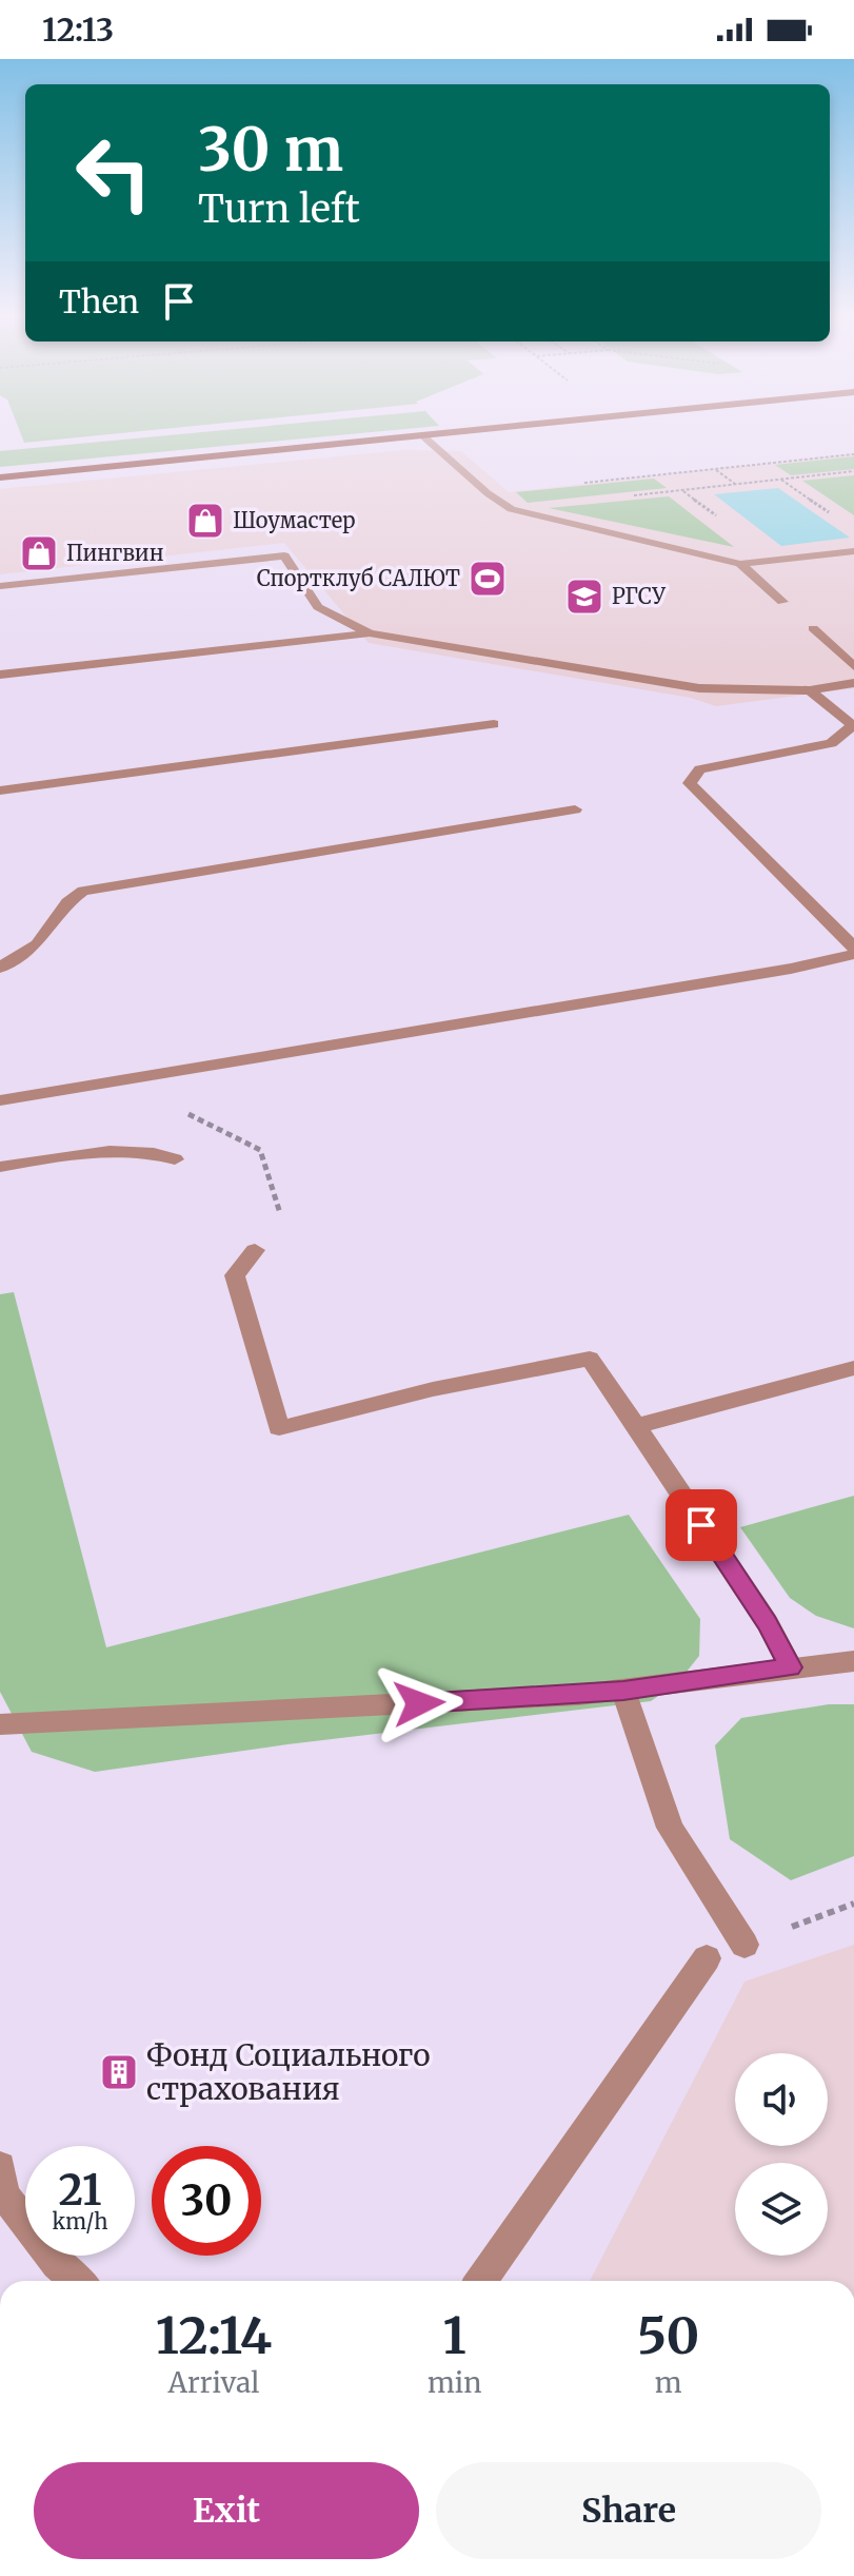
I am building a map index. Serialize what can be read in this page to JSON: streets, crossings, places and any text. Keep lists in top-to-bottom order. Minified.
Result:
{"places":{"shop":["Шоумастер","Пингвин"],"sports":["Спортклуб САЛЮТ"],"school or university":["РГСУ"],"building":["Фонд Социального страхования"]},"page":{"status":"12:13","turn":["30 m","Turn left"],"then":"Then","speed":"21 km/h","limit":"30","eta":["12:14","Arrival","1","min","50","m"],"buttons":["Exit","Share"]}}
